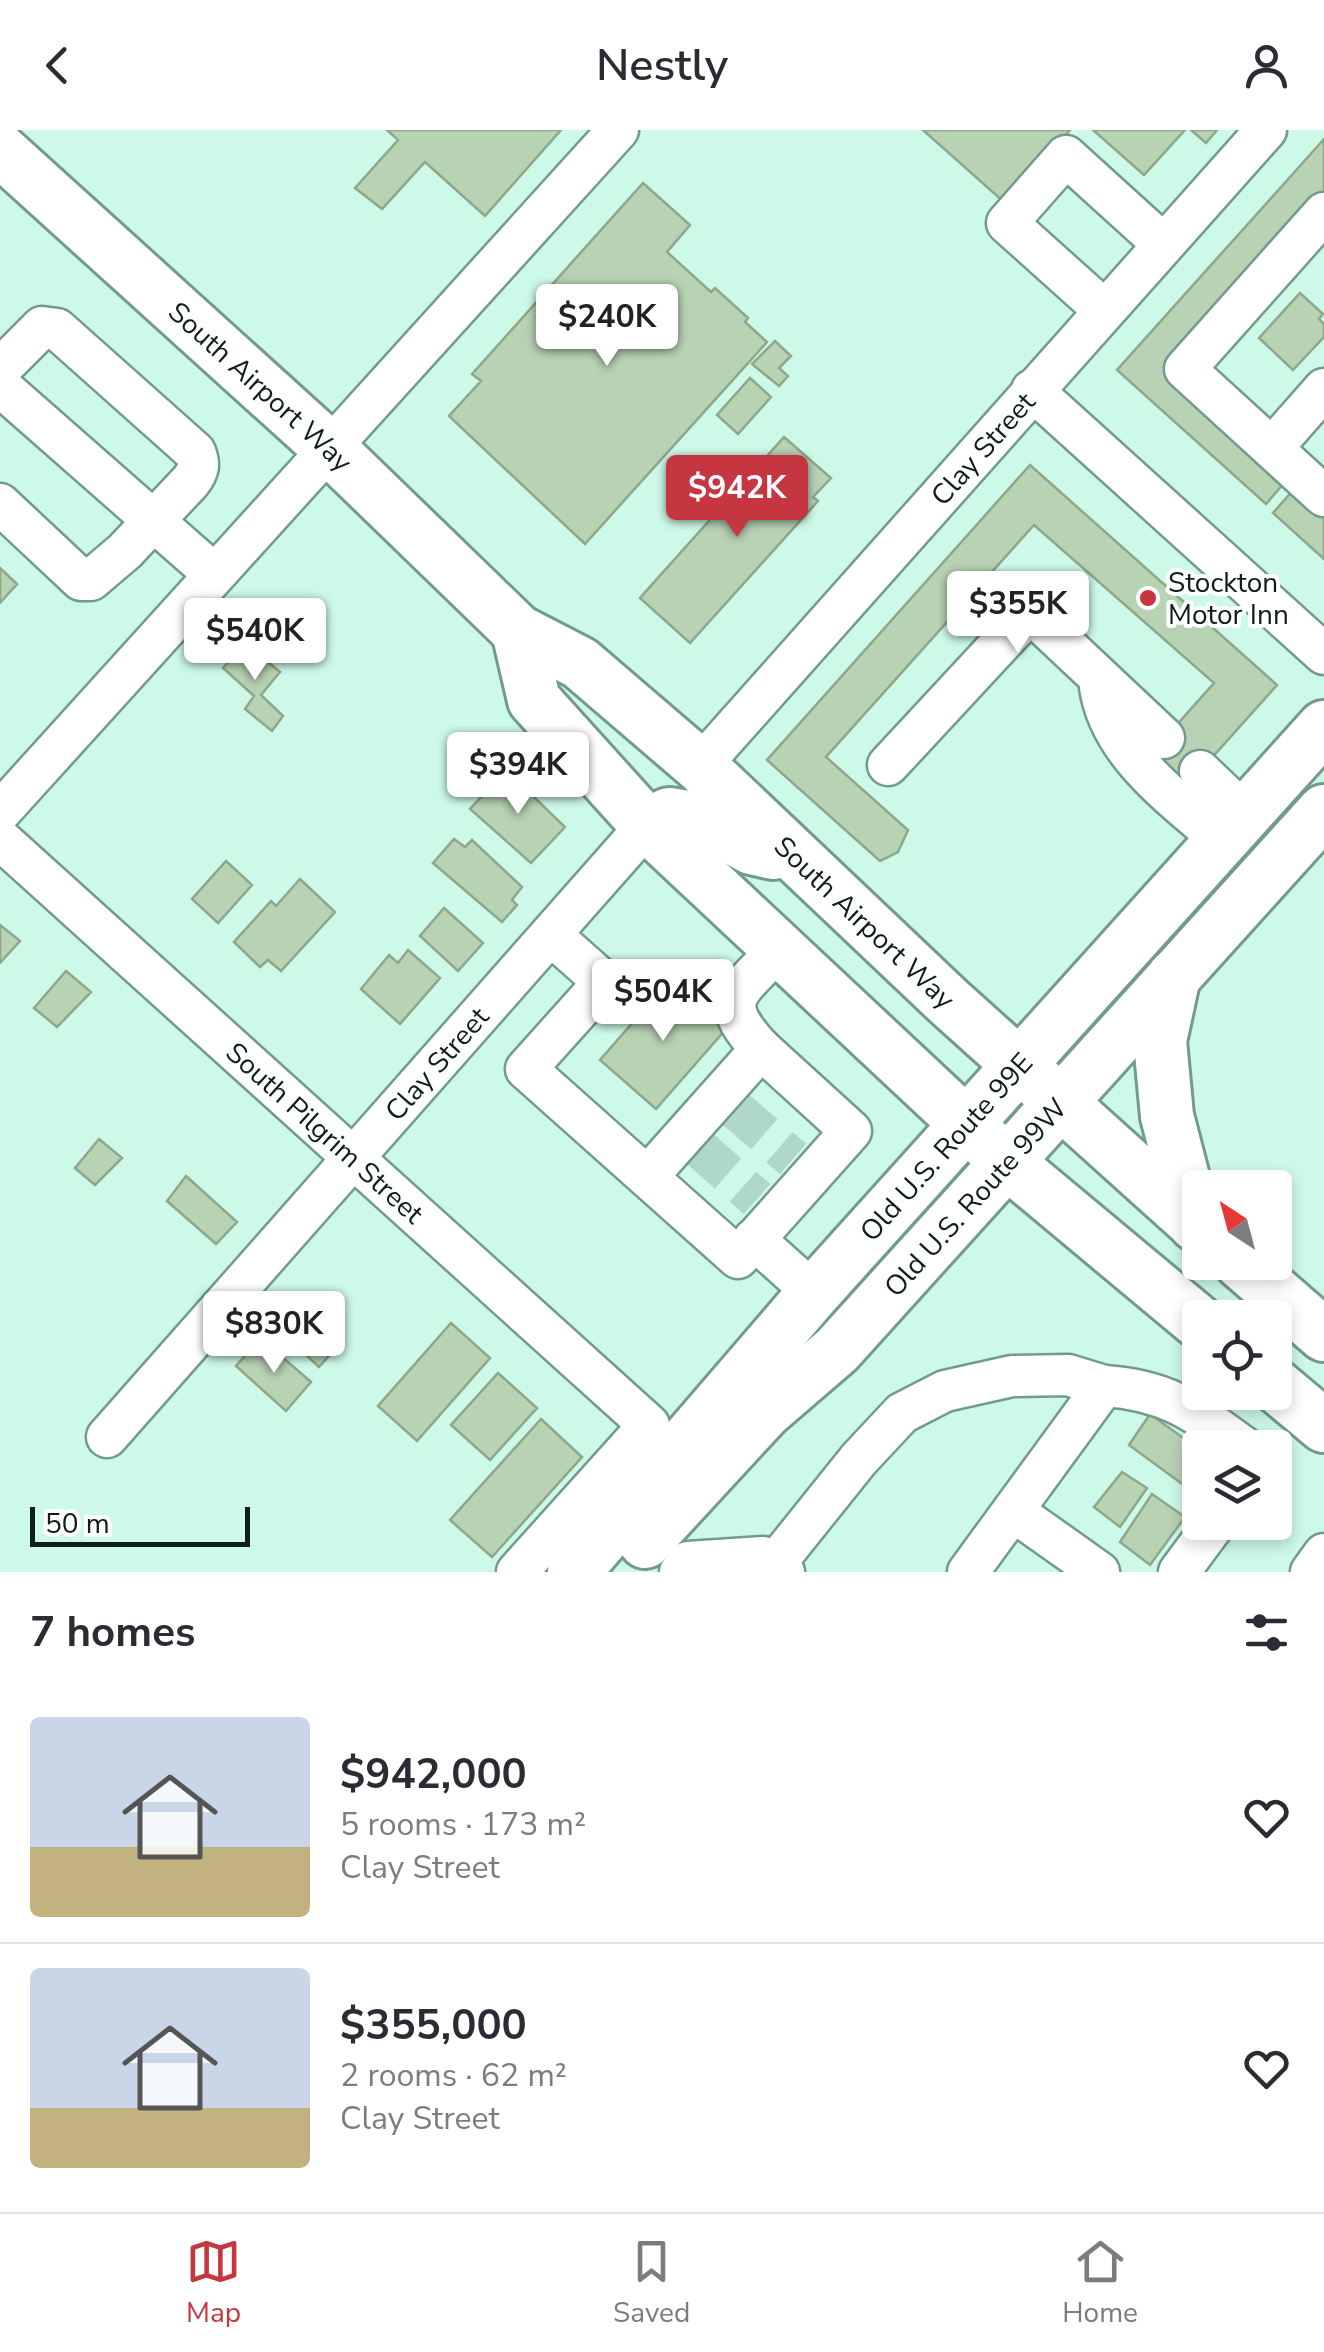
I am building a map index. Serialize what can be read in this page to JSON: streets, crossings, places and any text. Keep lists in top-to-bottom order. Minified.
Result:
{"streets":{"main road":["South Airport Way","Old U.S. Route 99E","Old U.S. Route 99W"],"street":["Clay Street","South Pilgrim Street"]},"crossings":[["South Airport Way","Clay Street"],["South Airport Way","Old U.S. Route 99E"],["South Airport Way","Old U.S. Route 99W"],["Clay Street","South Pilgrim Street"]],"places":["Stockton Motor Inn"],"scale_bar":"50 m","north":"top left","page":{"header":"Nestly","price":["$240K","$942K","$355K","$540K","$394K","$504K","$830K"],"scale":"50 m","heading":"7 homes","list":[{"name":"$942,000","note":"5 rooms · 173 m² · Clay Street"},{"name":"$355,000","note":"2 rooms · 62 m² · Clay Street"}],"tabs":["Map","Saved","Home"]}}
